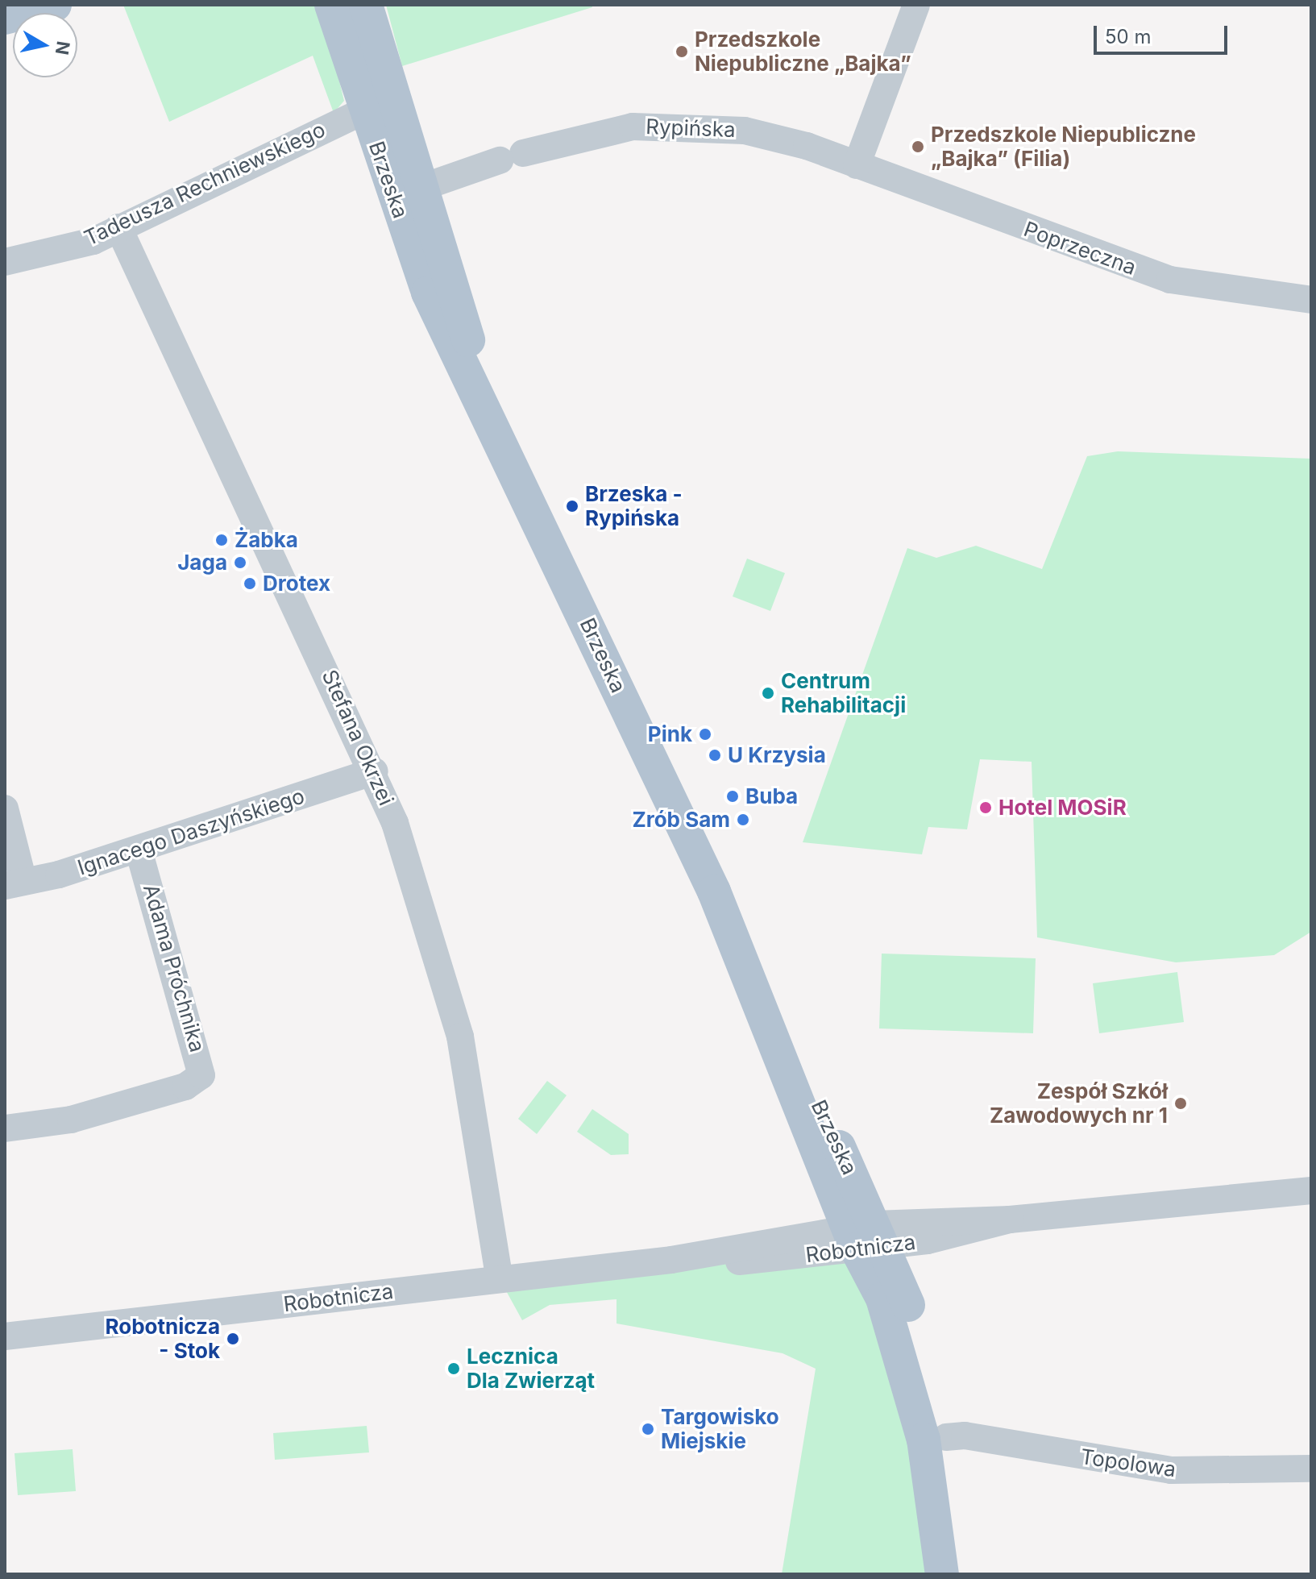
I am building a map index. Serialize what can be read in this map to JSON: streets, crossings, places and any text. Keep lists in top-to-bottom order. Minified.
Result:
{"streets":{"main road":["Brzeska"],"street":["Rypińska","Tadeusza Rechniewskiego","Poprzeczna","Stefana Okrzei","Ignacego Daszyńskiego","Adama Próchnika","Robotnicza","Topolowa"]},"crossings":[["Rypińska","Brzeska"],["Rypińska","Poprzeczna"],["Brzeska","Tadeusza Rechniewskiego"],["Brzeska","Robotnicza"],["Tadeusza Rechniewskiego","Stefana Okrzei"],["Stefana Okrzei","Ignacego Daszyńskiego"],["Stefana Okrzei","Robotnicza"],["Ignacego Daszyńskiego","Adama Próchnika"]],"places":["Przedszkole Niepubliczne „Bajka”","Przedszkole Niepubliczne „Bajka” (Filia)","Brzeska - Rypińska","Żabka","Jaga","Drotex","Centrum Rehabilitacji","Pink","U Krzysia","Buba","Hotel MOSiR","Zrób Sam","Zespół Szkół Zawodowych nr 1","Robotnicza - Stok","Lecznica Dla Zwierząt","Targowisko Miejskie"],"scale_bar":"50 m","north":"right"}
